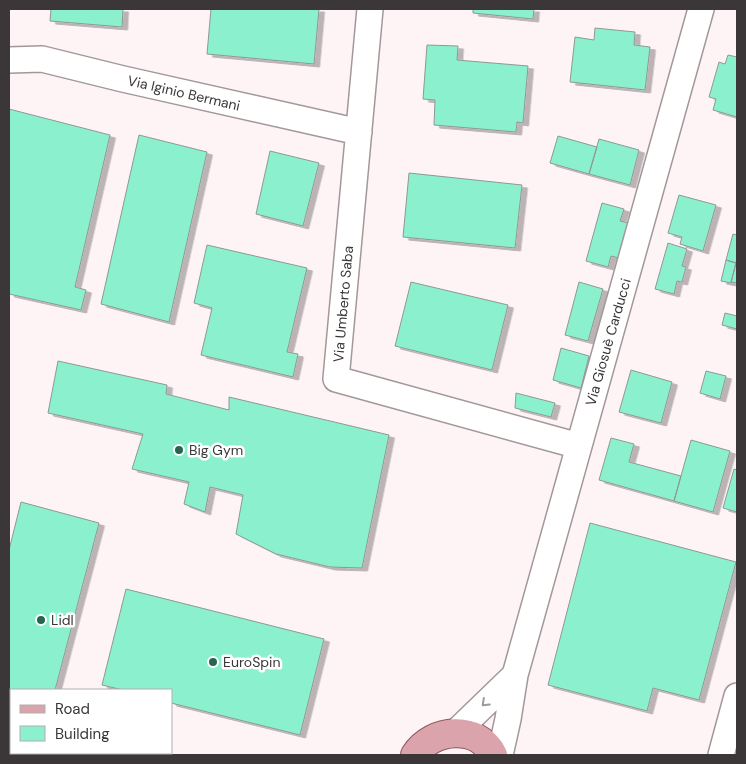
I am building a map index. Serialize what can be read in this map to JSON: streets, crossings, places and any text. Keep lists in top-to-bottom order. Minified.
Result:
{"streets":{"street":["Via Iginio Bermani","Via Umberto Saba","Via Giosuè Carducci"]},"crossings":[["Via Iginio Bermani","Via Umberto Saba"],["Via Umberto Saba","Via Giosuè Carducci"]],"places":["Big Gym","Lidl","EuroSpin"],"legend":["Road","Building"]}
